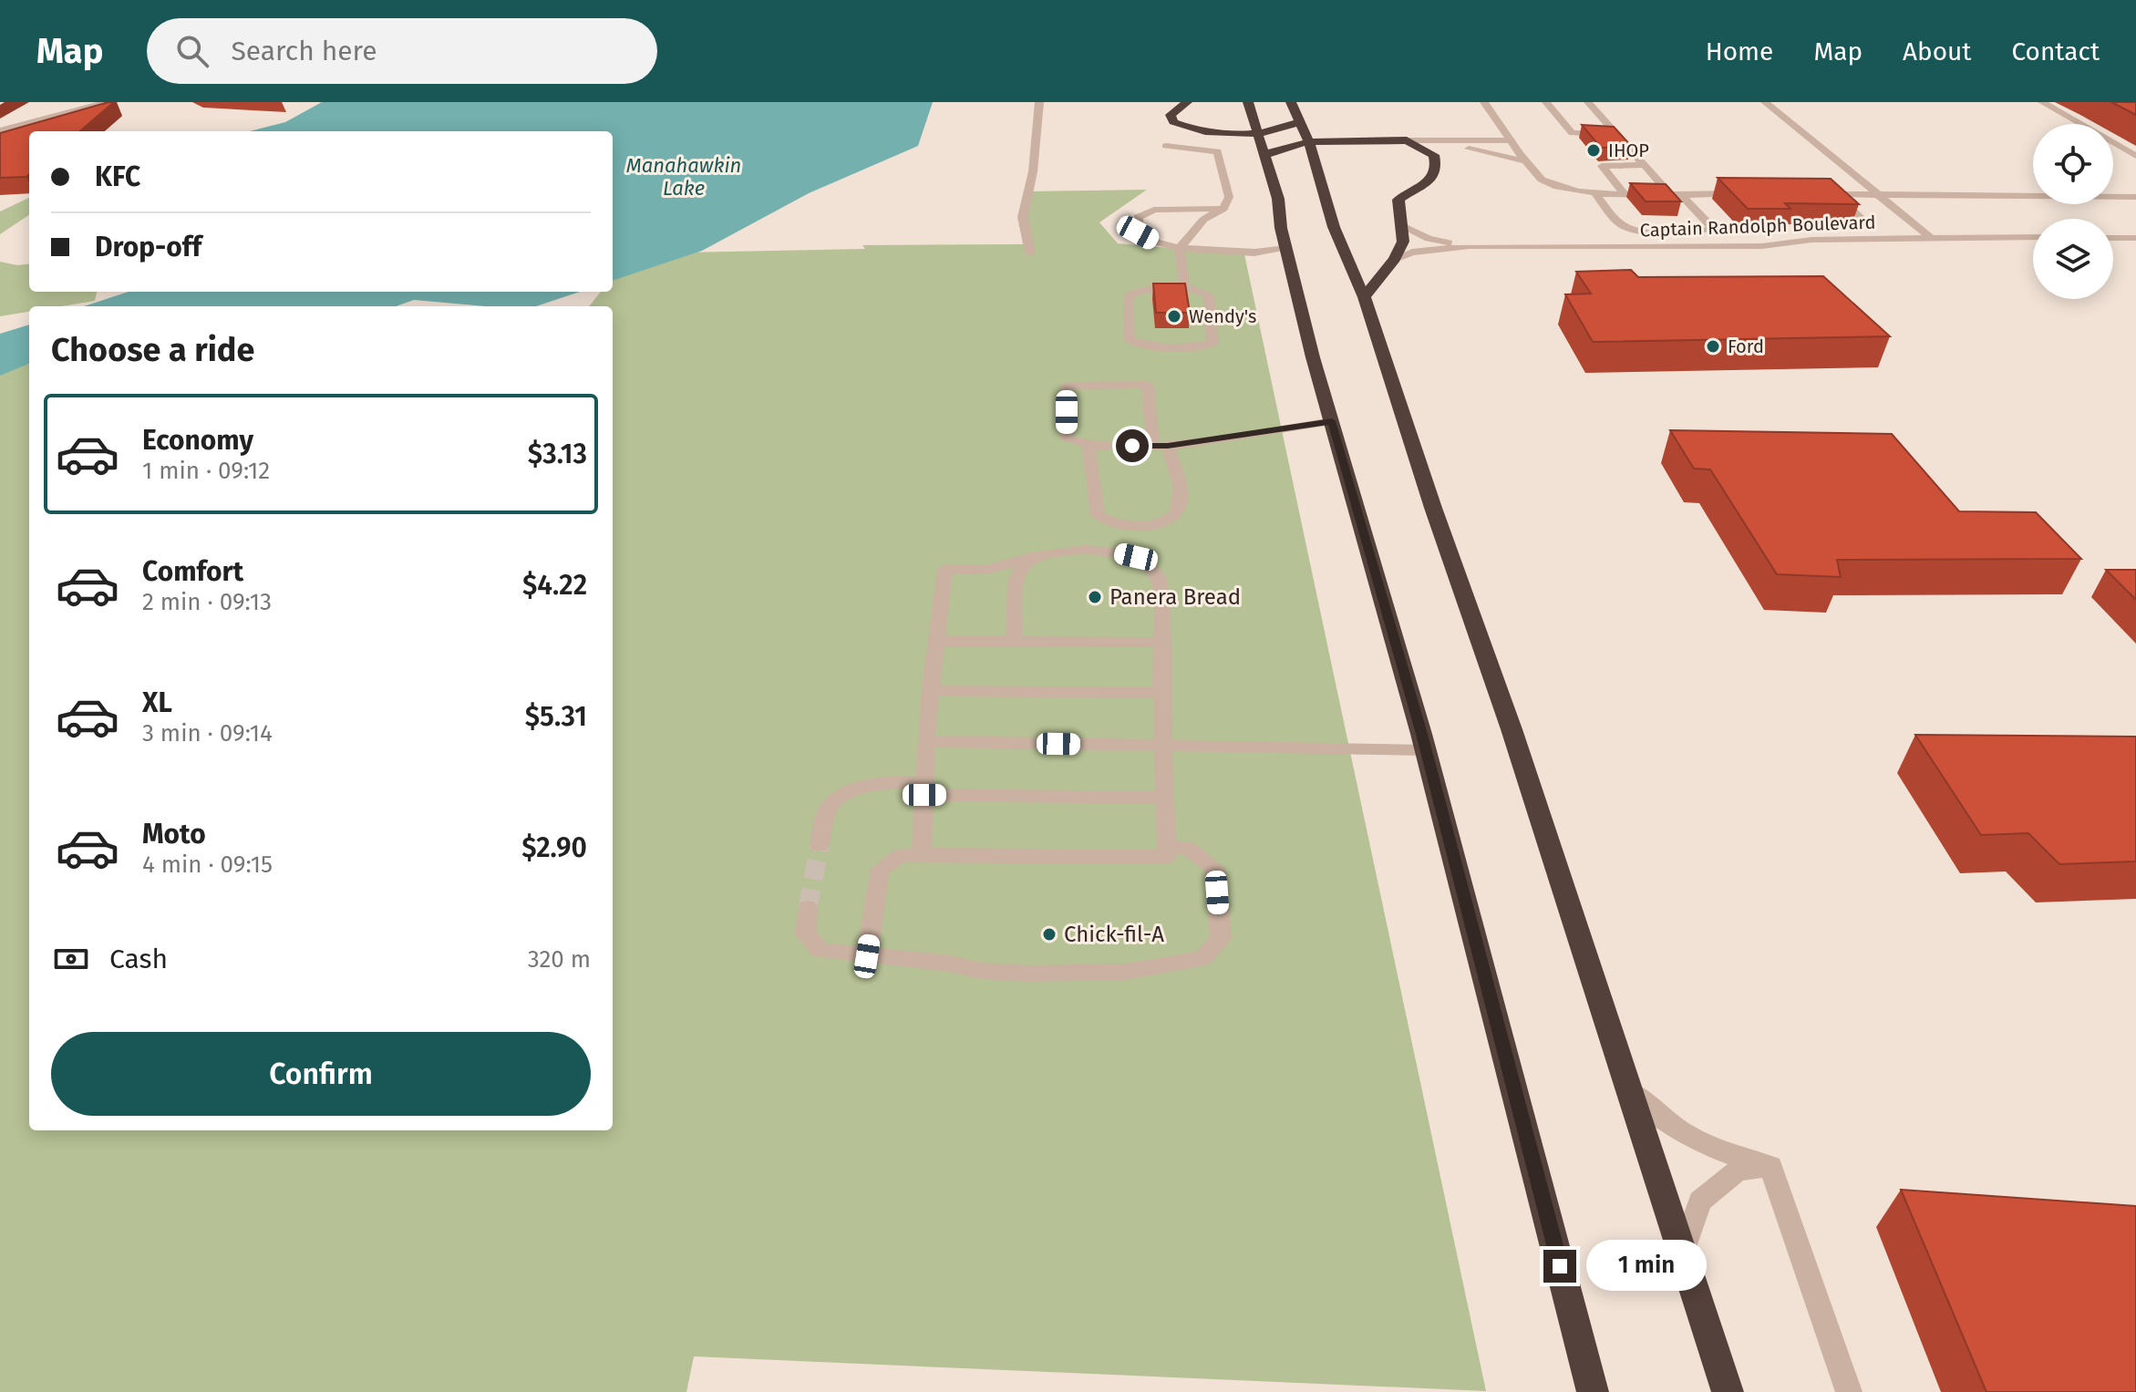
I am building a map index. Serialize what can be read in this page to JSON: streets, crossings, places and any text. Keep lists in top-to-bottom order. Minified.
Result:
{"streets":{"street":["Captain Randolph Boulevard"]},"water":["Manahawkin Lake"],"places":["IHOP","Wendy's","Ford","Panera Bread","Chick-fil-A"],"page":{"header":"Map","search":"Search here","nav":["Home","Map","About","Contact"],"banner":["KFC","Drop-off"],"heading":"Choose a ride","list":[{"name":"Economy","note":"1 min · 09:12","value":"$3.13"},{"name":"Comfort","note":"2 min · 09:13","value":"$4.22"},{"name":"XL","note":"3 min · 09:14","value":"$5.31"},{"name":"Moto","note":"4 min · 09:15","value":"$2.90"}],"pay":["Cash","320 m"],"buttons":"Confirm","bubble":"1 min"}}
